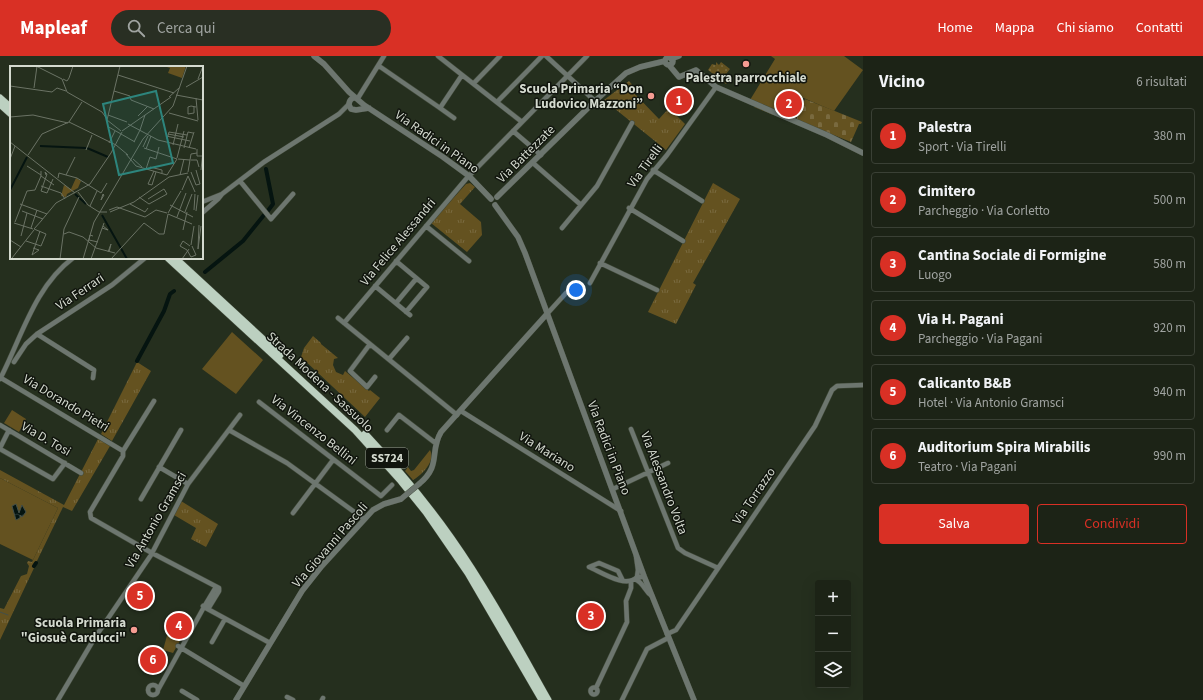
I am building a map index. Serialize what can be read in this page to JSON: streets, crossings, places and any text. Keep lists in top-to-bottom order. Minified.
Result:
{"streets":{"highway":["Strada Modena - Sassuolo","SS724"],"street":["Via Radici in Piano","Via Battezzate","Via Tirelli","Via Felice Alessandri","Via Ferrari","Via Dorando Pietri","Via Vincenzo Bellini","Via D. Tosi","Via Mariano","Via Alessandro Volta","Via Torrazzo","Via Antonio Gramsci","Via Giovanni Pascoli"]},"crossings":[["Via Radici in Piano","Via Battezzate"],["Via Radici in Piano","Via Felice Alessandri"],["Via Radici in Piano","Via Mariano"],["Via Radici in Piano","Via Torrazzo"],["Via Radici in Piano","Via Giovanni Pascoli"],["Via Felice Alessandri","Via Mariano"],["Via Ferrari","Via Dorando Pietri"],["Via Mariano","Via Giovanni Pascoli"],["Via Alessandro Volta","Via Torrazzo"]],"places":["Palestra parrocchiale","Scuola Primaria “Don Ludovico Mazzoni”","Scuola Primaria \"Giosuè Carducci\""],"page":{"header":"Mapleaf","search":"Cerca qui","nav":["Home","Mappa","Chi siamo","Contatti"],"heading":["Vicino","6 risultati"],"pins":["1","2","5","3","4","6"],"list":[{"mark":"1","name":"Palestra","note":"Sport · Via Tirelli","value":"380 m"},{"mark":"2","name":"Cimitero","note":"Parcheggio · Via Corletto","value":"500 m"},{"mark":"3","name":"Cantina Sociale di Formigine","note":"Luogo","value":"580 m"},{"mark":"4","name":"Via H. Pagani","note":"Parcheggio · Via Pagani","value":"920 m"},{"mark":"5","name":"Calicanto B&B","note":"Hotel · Via Antonio Gramsci","value":"940 m"},{"mark":"6","name":"Auditorium Spira Mirabilis","note":"Teatro · Via Pagani","value":"990 m"}],"buttons":["Salva","Condividi"],"map_buttons":["+","−"]}}
